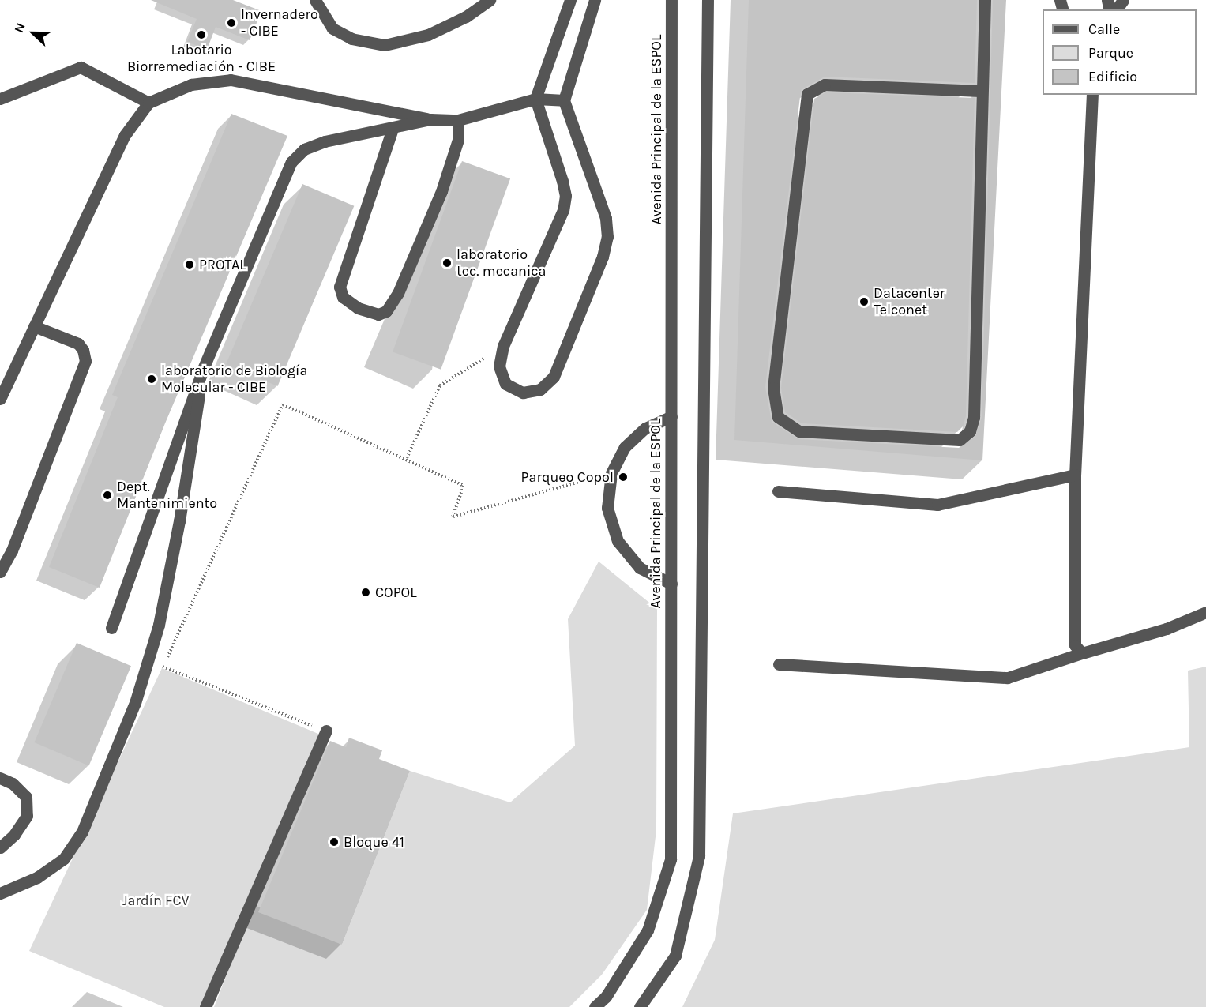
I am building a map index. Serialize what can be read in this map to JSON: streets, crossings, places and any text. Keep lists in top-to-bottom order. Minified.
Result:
{"streets":{"street":["Avenida Principal de la ESPOL"]},"parks":["Jardín FCV"],"places":["Invernadero - CIBE","Labotario Biorremediación - CIBE","laboratorio tec. mecanica","PROTAL","Datacenter Telconet","laboratorio de Biología Molecular - CIBE","Parqueo Copol","Dept. Mantenimiento","COPOL","Bloque 41"],"legend":["Calle","Parque","Edificio"],"north":"left"}
